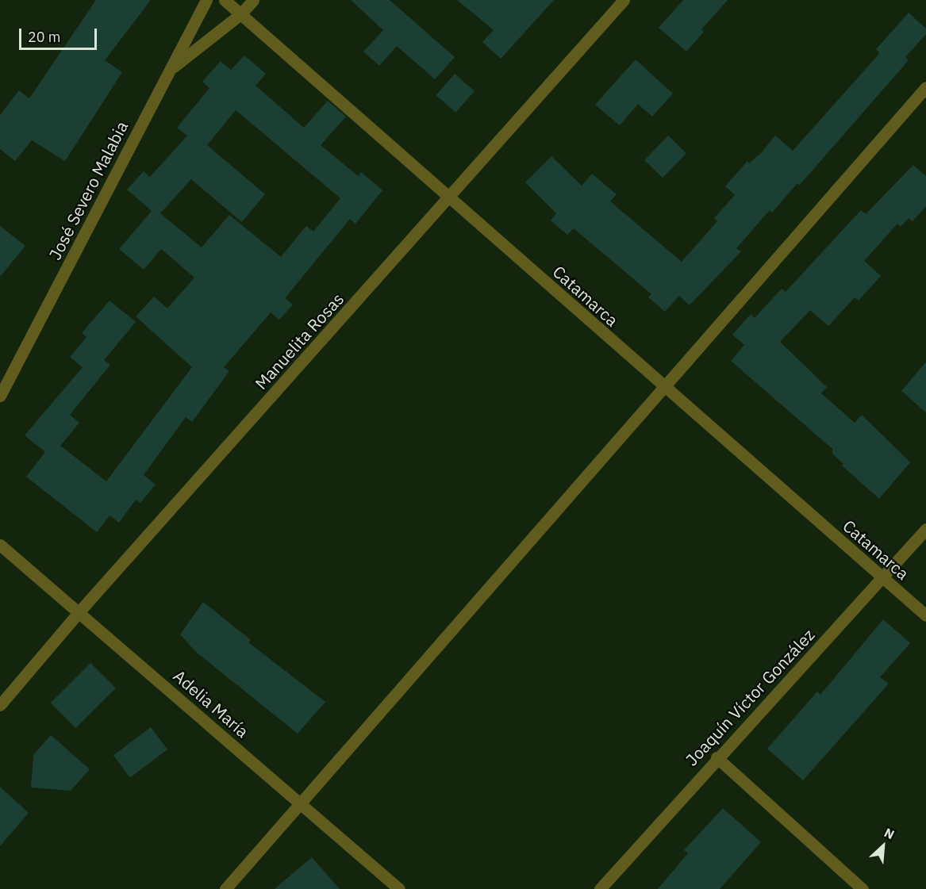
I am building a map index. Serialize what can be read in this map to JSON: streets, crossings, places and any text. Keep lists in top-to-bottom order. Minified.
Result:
{"streets":{"street":["José Severo Malabia","Catamarca","Manuelita Rosas","Joaquín Víctor González","Adelia María"]},"crossings":[["Catamarca","Manuelita Rosas"],["Catamarca","Joaquín Víctor González"],["Manuelita Rosas","Adelia María"]],"scale_bar":"20 m","north":"top right"}
